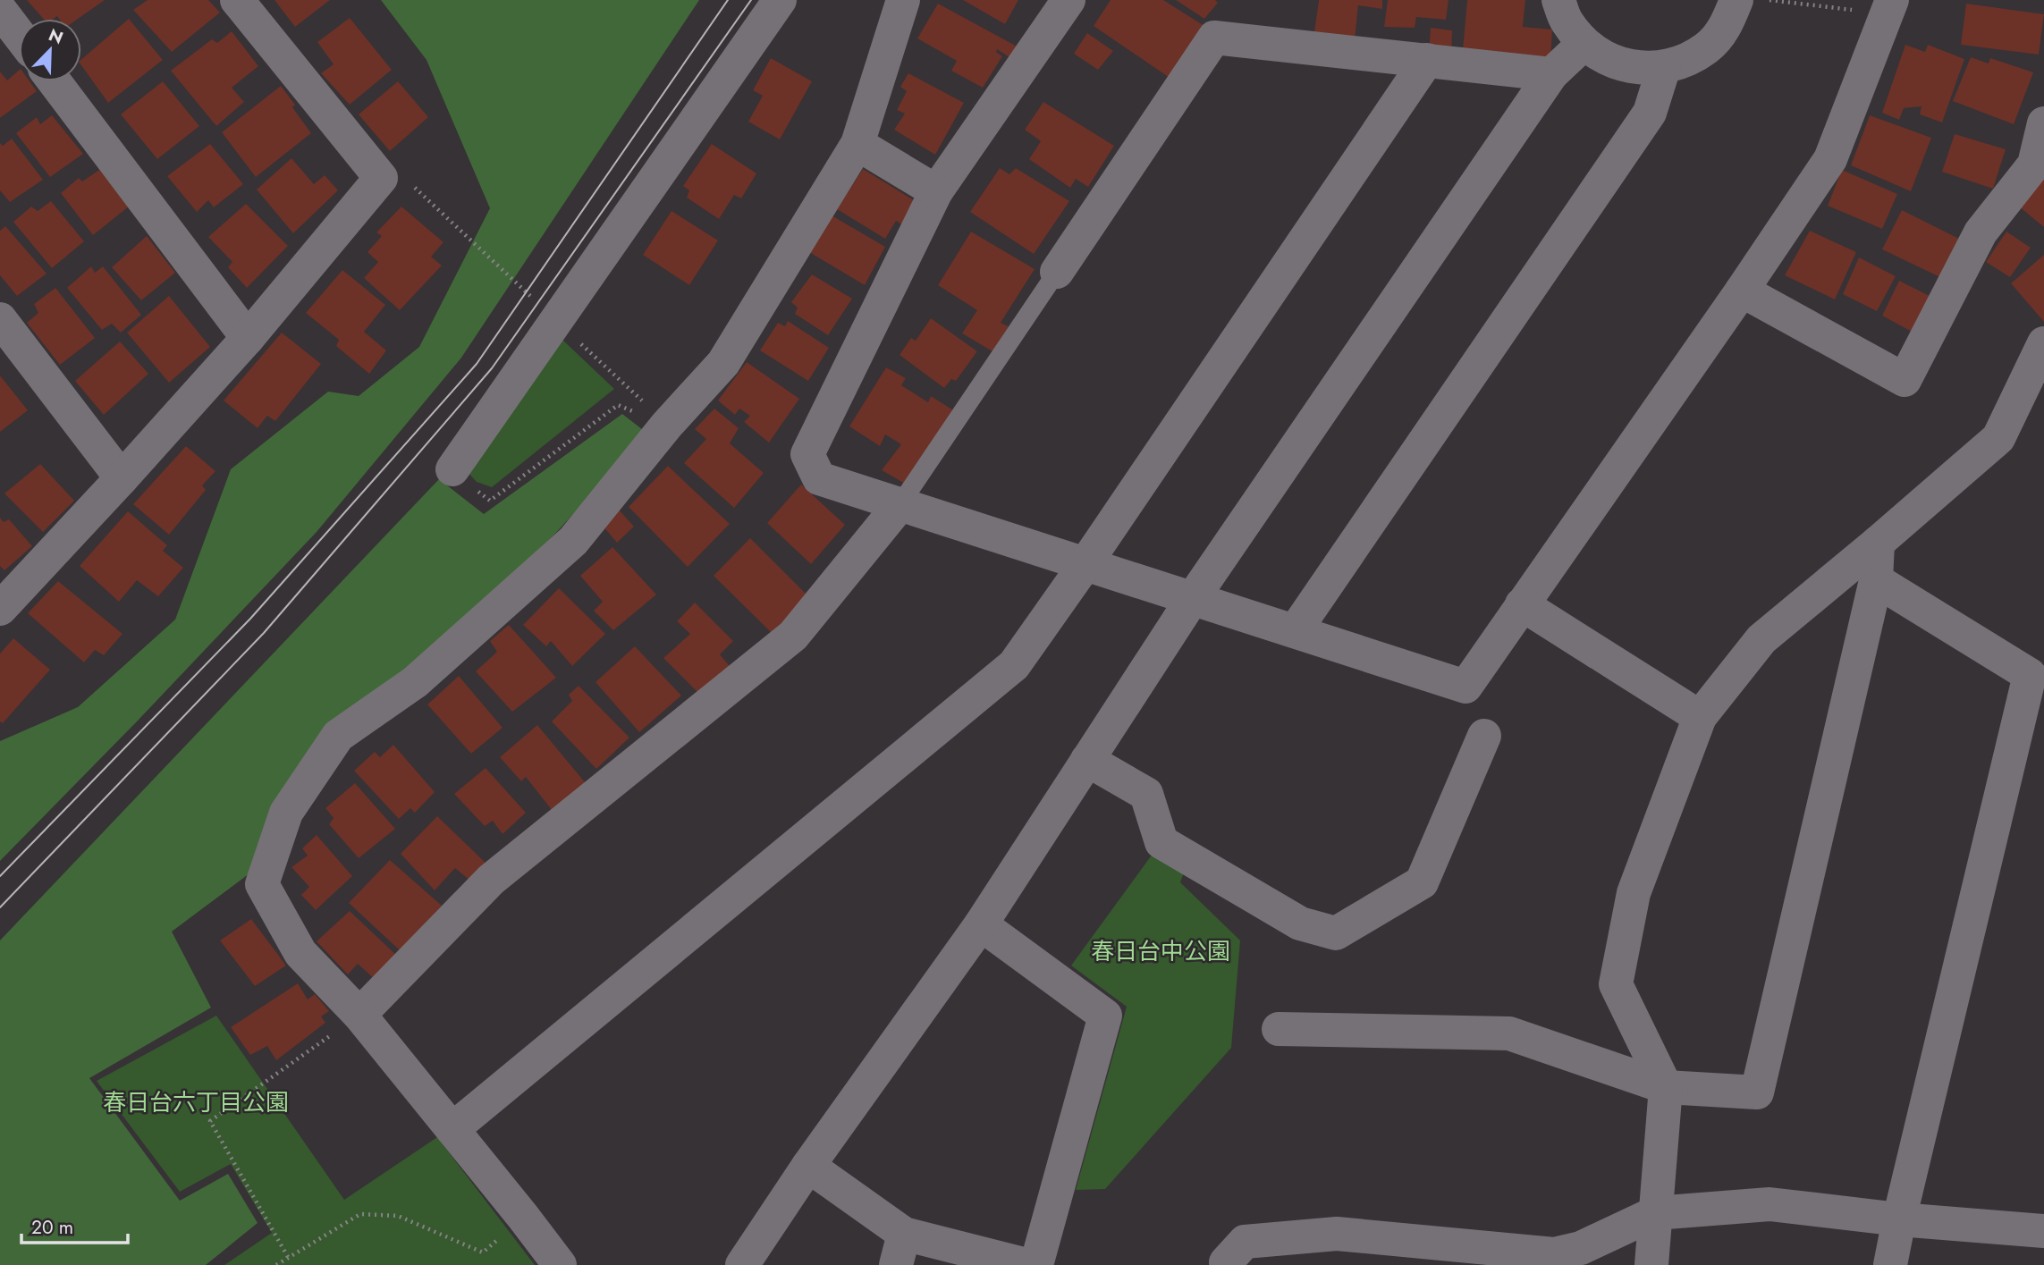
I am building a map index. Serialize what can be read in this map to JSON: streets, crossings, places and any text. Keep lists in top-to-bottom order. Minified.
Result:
{"parks":["春日台中公園","春日台六丁目公園"],"scale_bar":"20 m","north":"top right"}
